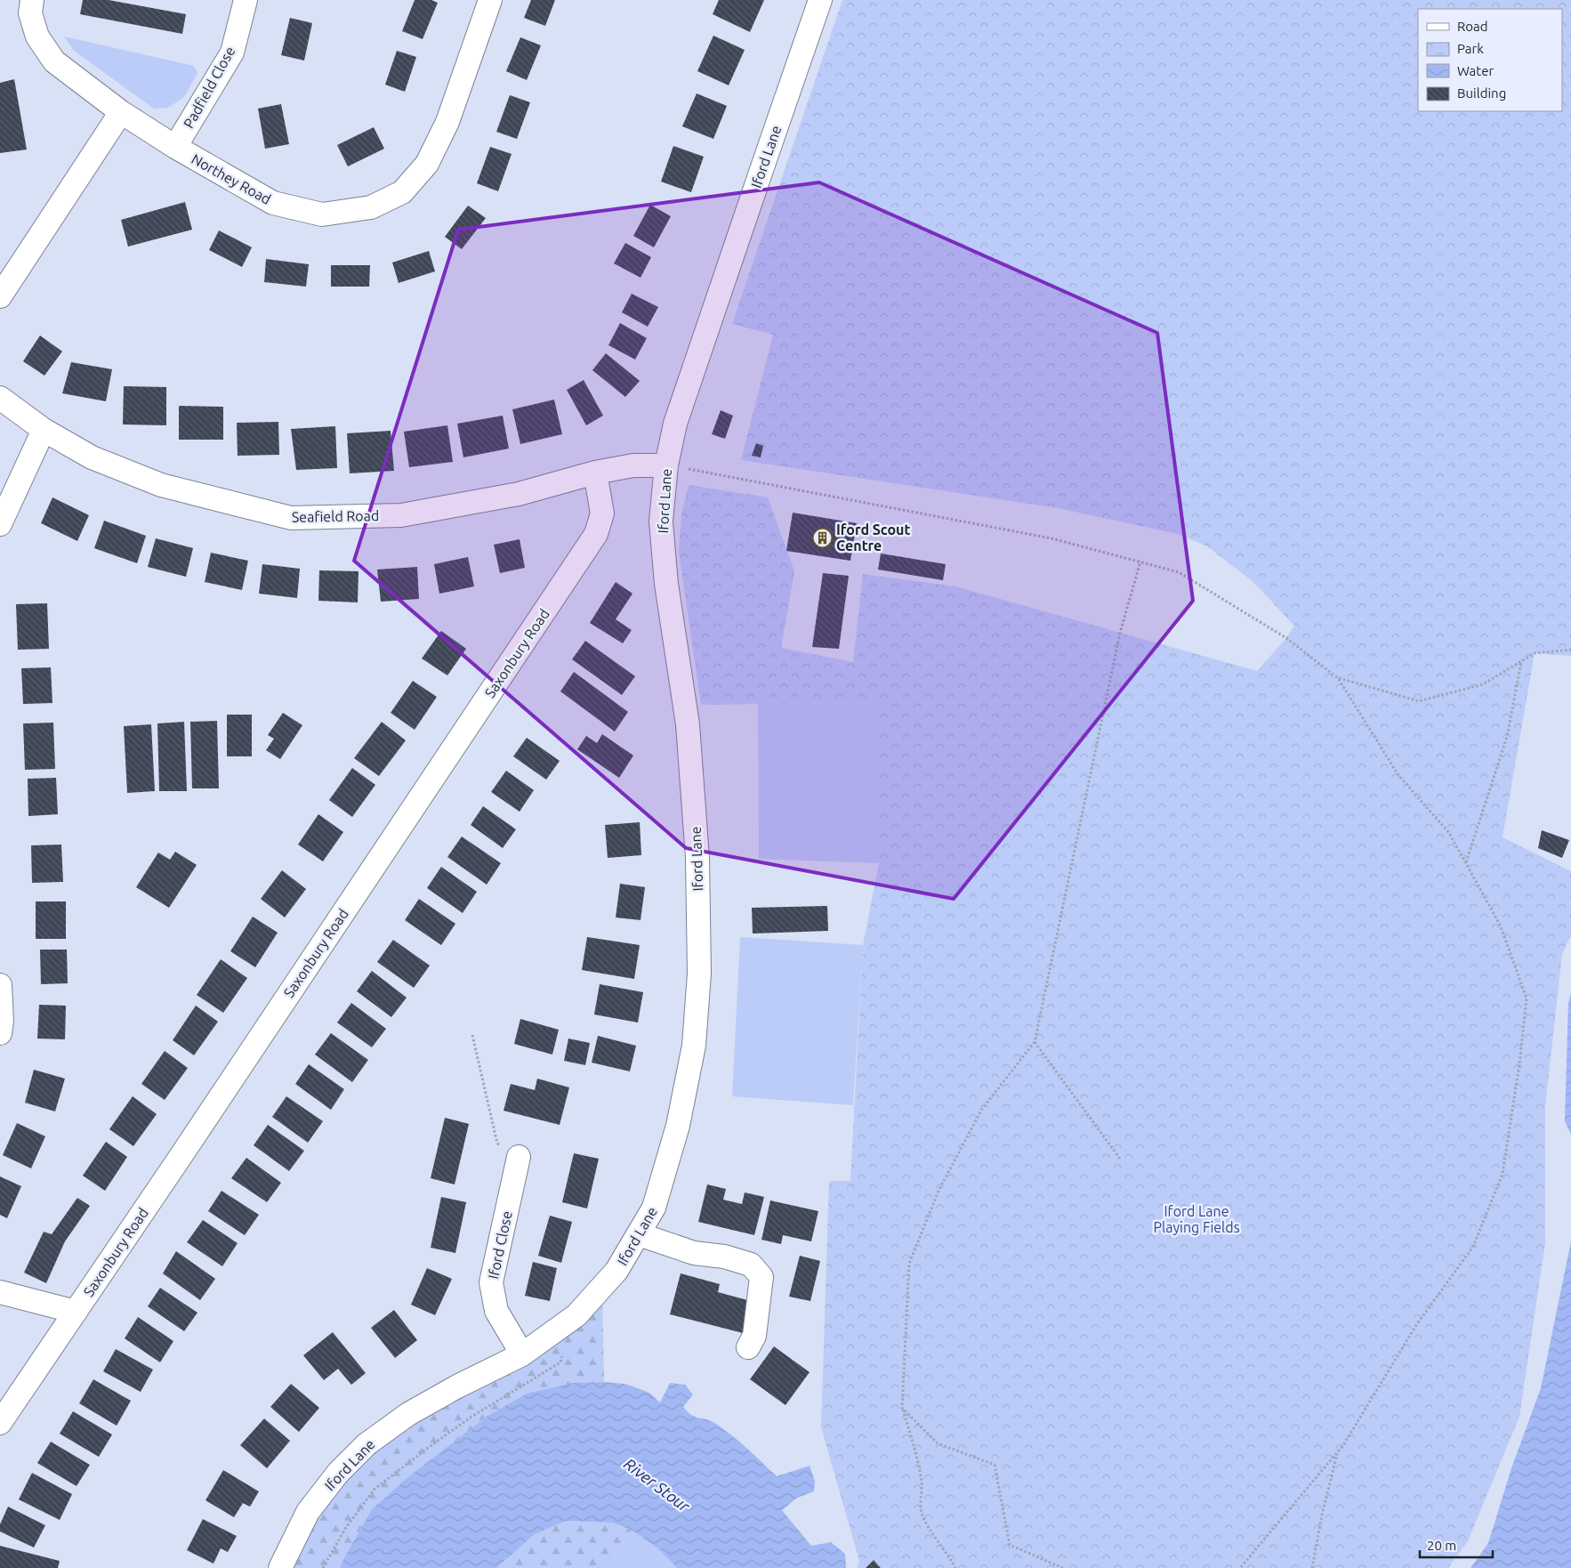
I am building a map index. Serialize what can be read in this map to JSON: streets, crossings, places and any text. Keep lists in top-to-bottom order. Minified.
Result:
{"streets":{"street":["Padfield Close","Iford Lane","Northey Road","Seafield Road","Saxonbury Road","Iford Close"]},"crossings":[["Padfield Close","Northey Road"],["Iford Lane","Seafield Road"],["Iford Lane","Iford Close"],["Seafield Road","Saxonbury Road"]],"water":["River Stour"],"parks":["Iford Lane Playing Fields"],"places":{"building":["Iford Scout Centre"]},"legend":["Road","Park","Water","Building"],"scale_bar":"20 m"}
